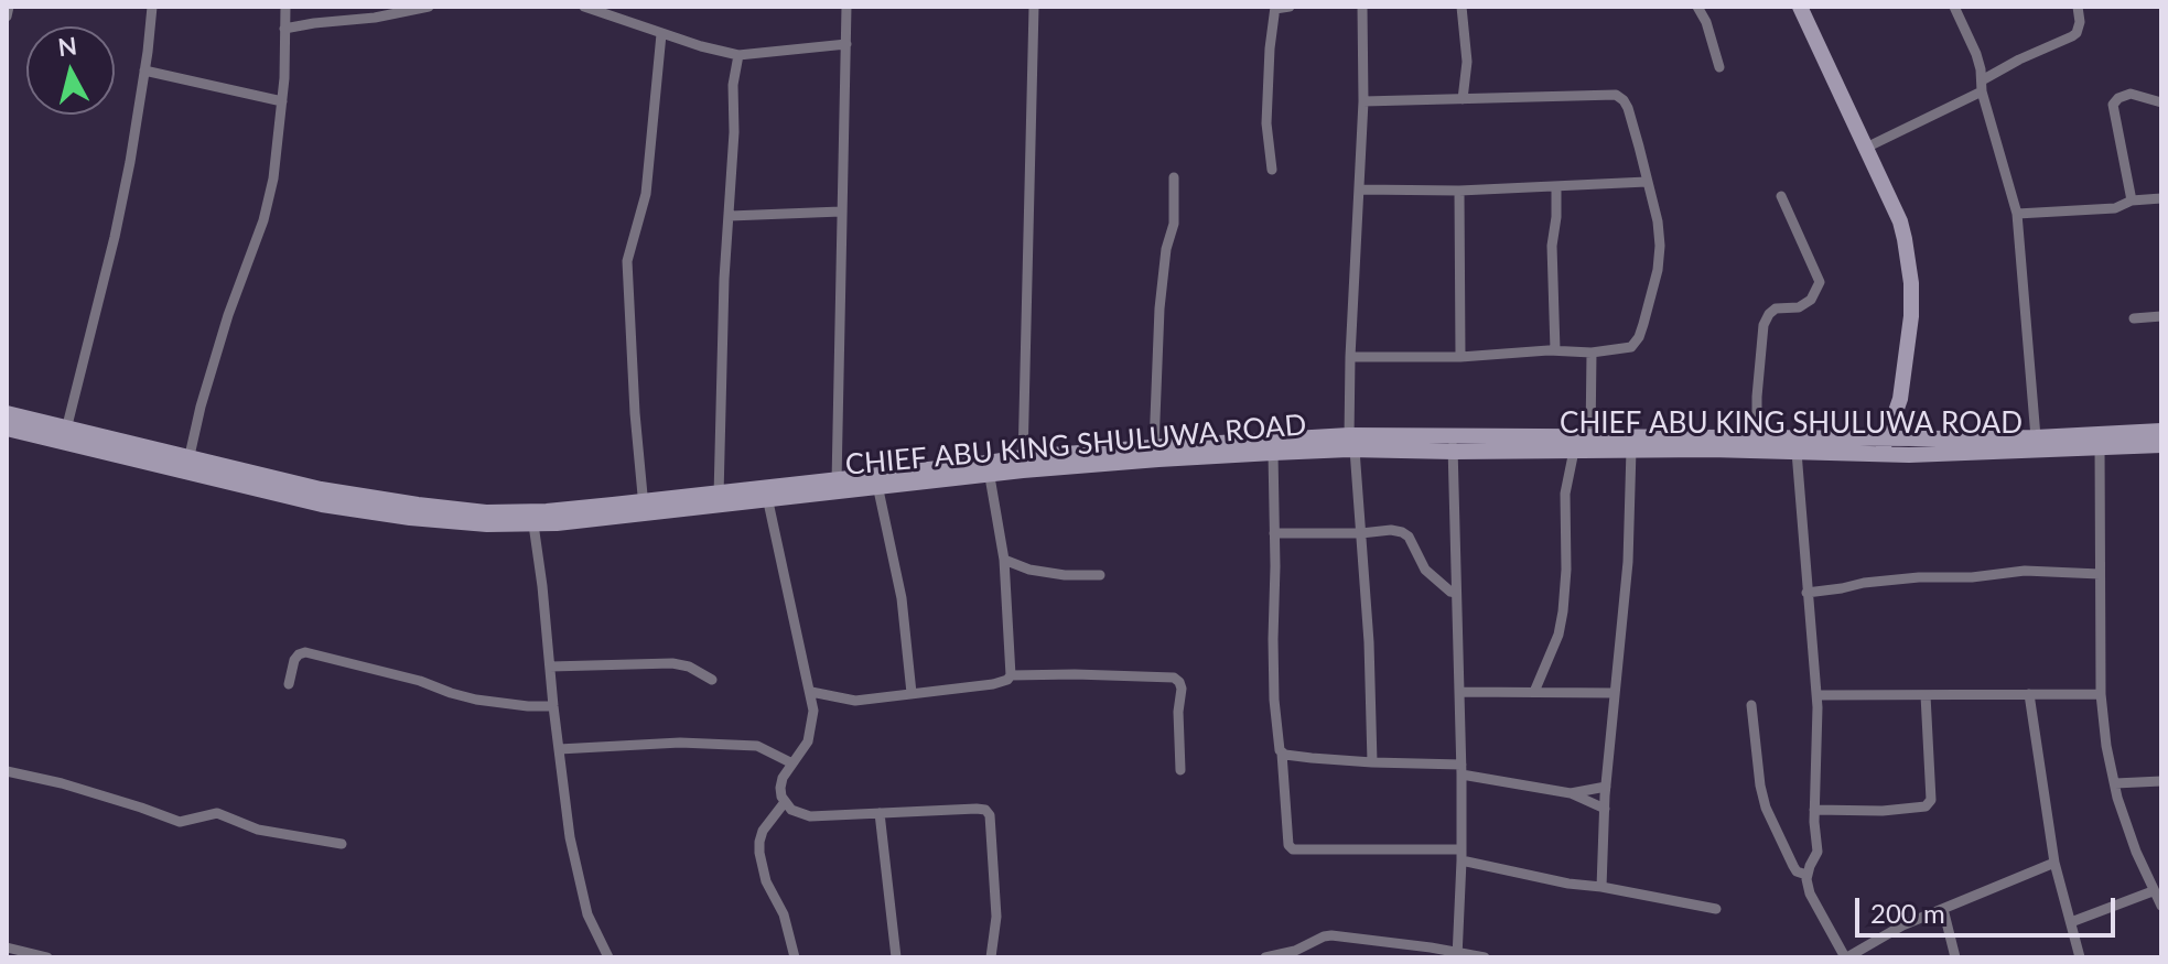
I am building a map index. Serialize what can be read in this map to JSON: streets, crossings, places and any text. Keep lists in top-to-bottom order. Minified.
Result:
{"streets":{"street":["CHIEF ABU KING SHULUWA ROAD"]},"scale_bar":"200 m","north":"top"}
